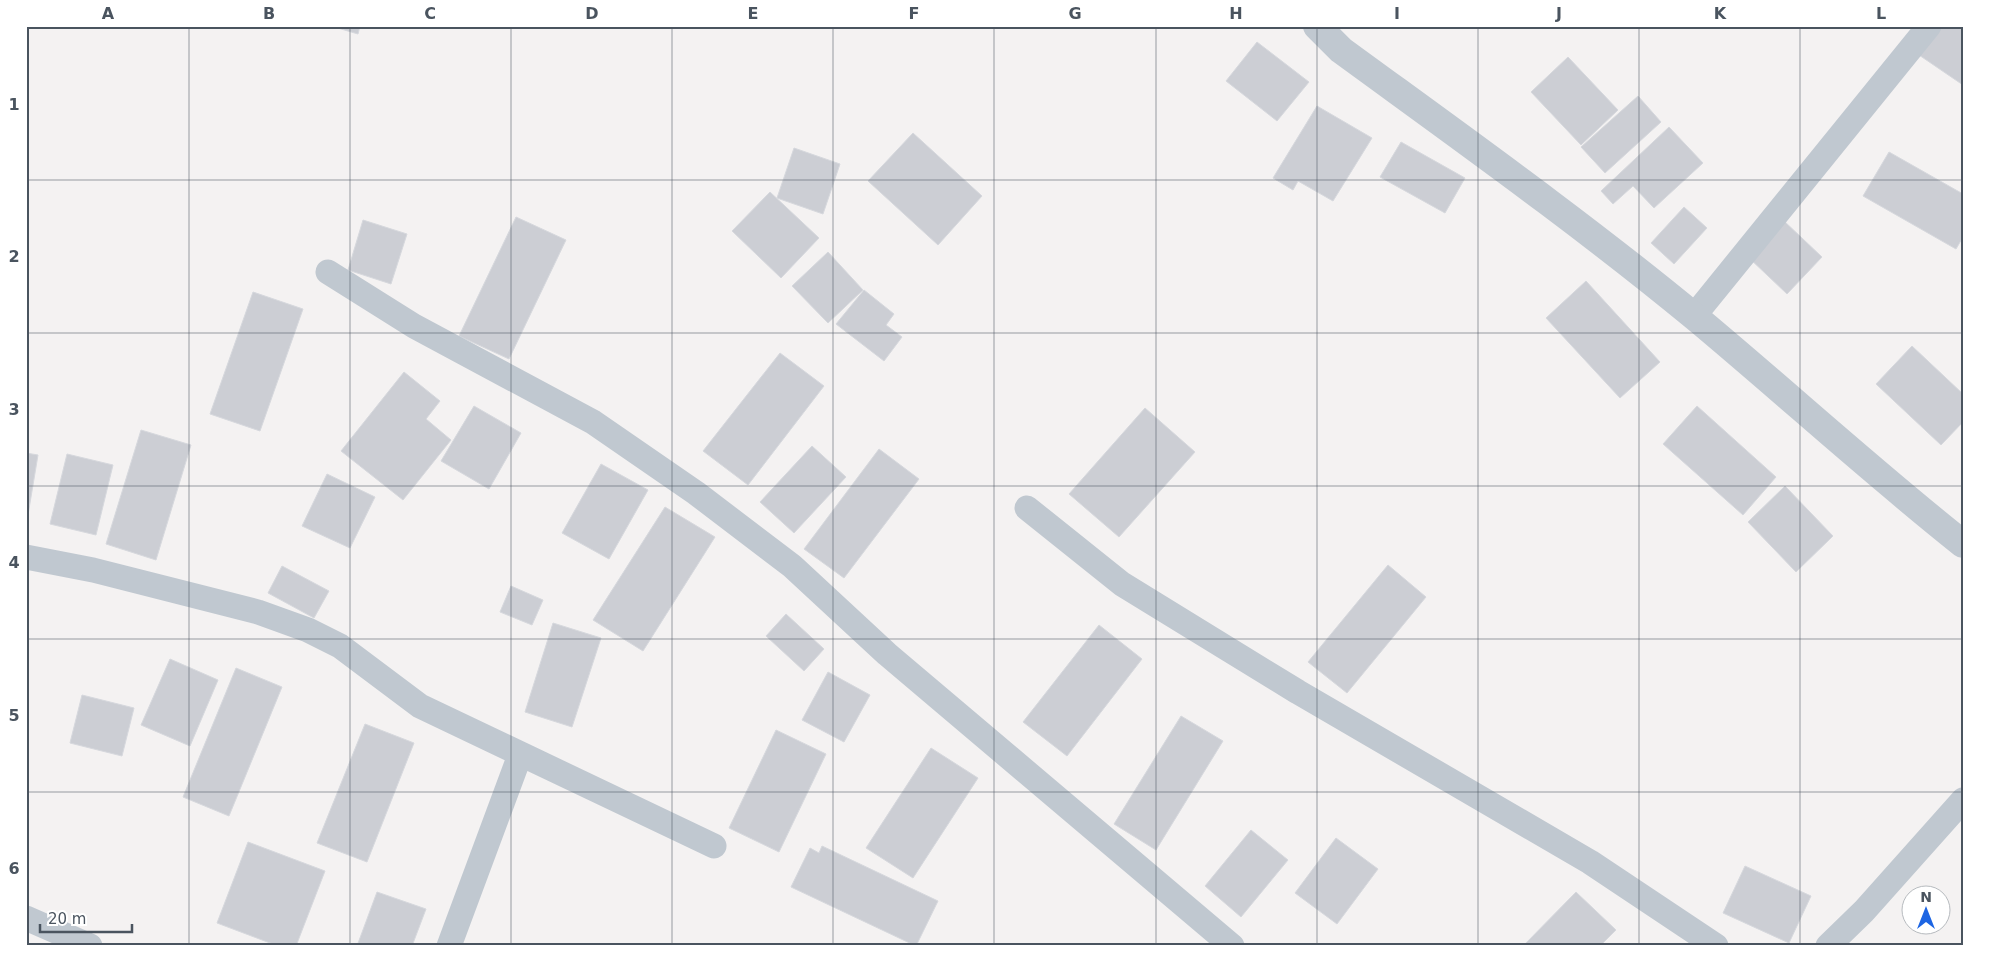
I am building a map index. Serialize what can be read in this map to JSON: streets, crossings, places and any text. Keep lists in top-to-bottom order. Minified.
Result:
{"scale_bar":"20 m","north":"top","grid":{"columns":["A","B","C","D","E","F","G","H","I","J","K","L"],"rows":["1","2","3","4","5","6"]}}
